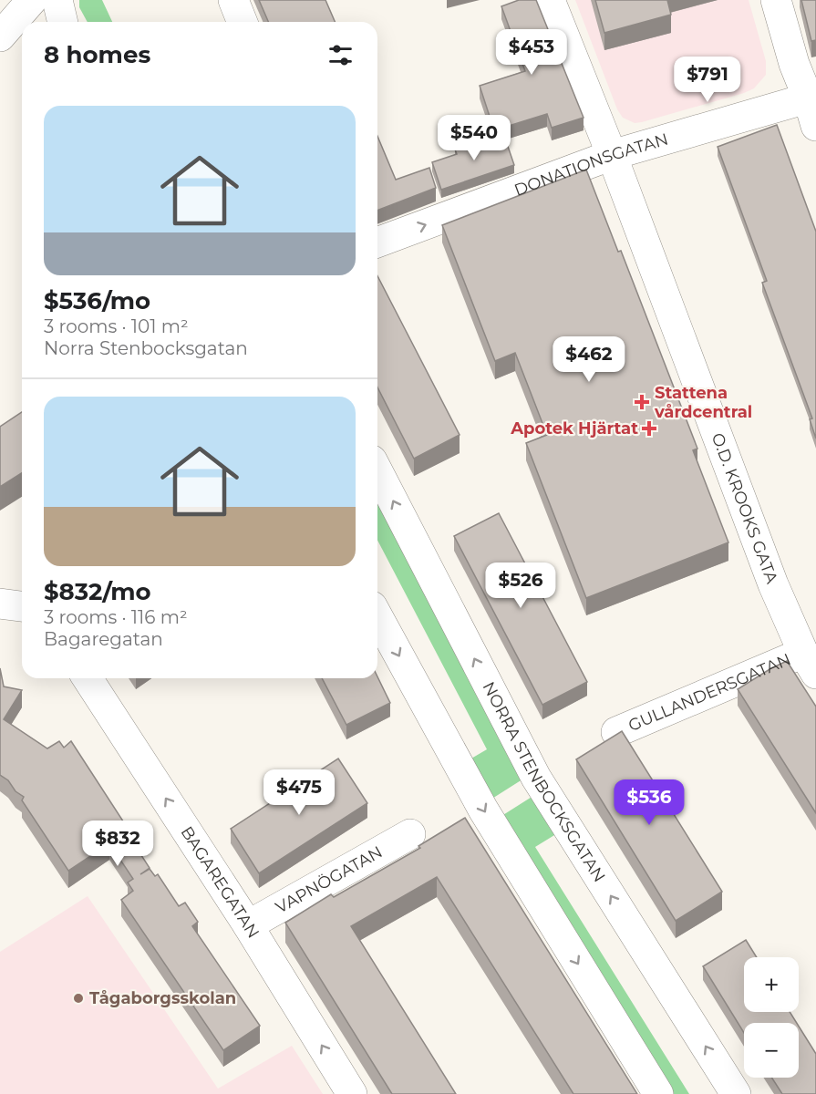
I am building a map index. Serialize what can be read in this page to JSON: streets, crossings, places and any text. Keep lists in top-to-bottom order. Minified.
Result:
{"streets":{"street":["DONATIONSGATAN","O.D. KROOKS GATA","GULLANDERSGATAN","NORRA STENBOCKSGATAN","VAPNÖGATAN","BAGAREGATAN"]},"crossings":[["DONATIONSGATAN","O.D. KROOKS GATA"],["O.D. KROOKS GATA","GULLANDERSGATAN"],["VAPNÖGATAN","BAGAREGATAN"]],"one_way":["DONATIONSGATAN"],"places":{"health":["Stattena vårdcentral","Apotek Hjärtat"],"other":["Tågaborgsskolan"]},"page":{"heading":"8 homes","price":["$453","$791","$540","$462","$526","$475","$536","$832"],"list":[{"name":"$536/mo","note":"3 rooms · 101 m² · Norra Stenbocksgatan"},{"name":"$832/mo","note":"3 rooms · 116 m² · Bagaregatan"}],"map_buttons":["+","−"]}}
